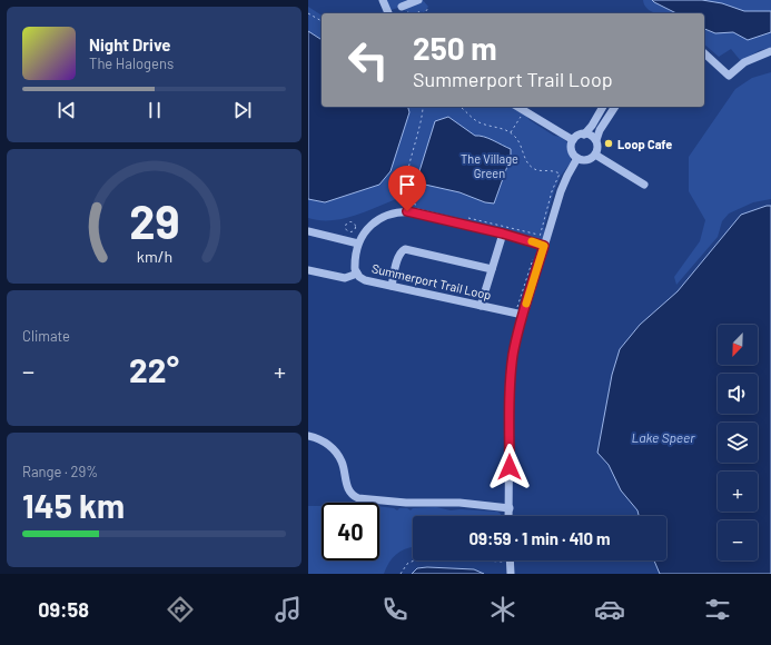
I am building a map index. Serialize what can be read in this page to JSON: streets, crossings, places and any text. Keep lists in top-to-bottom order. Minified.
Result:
{"streets":{"street":["Summerport Trail Loop"]},"water":["Lake Speer"],"parks":["The Village Green"],"places":["Loop Cafe"],"north":"bottom left","page":{"turn":["250 m","Summerport Trail Loop"],"song":["Night Drive","The Halogens"],"tile":["Climate",["Range · 29%","145 km"]],"map_buttons":["+","−"],"heat":["−","22°","+"],"limit":"40","trip":"09:59 · 1 min · 410 m","tabs":"09:58","gauge":["29","km/h"]}}
